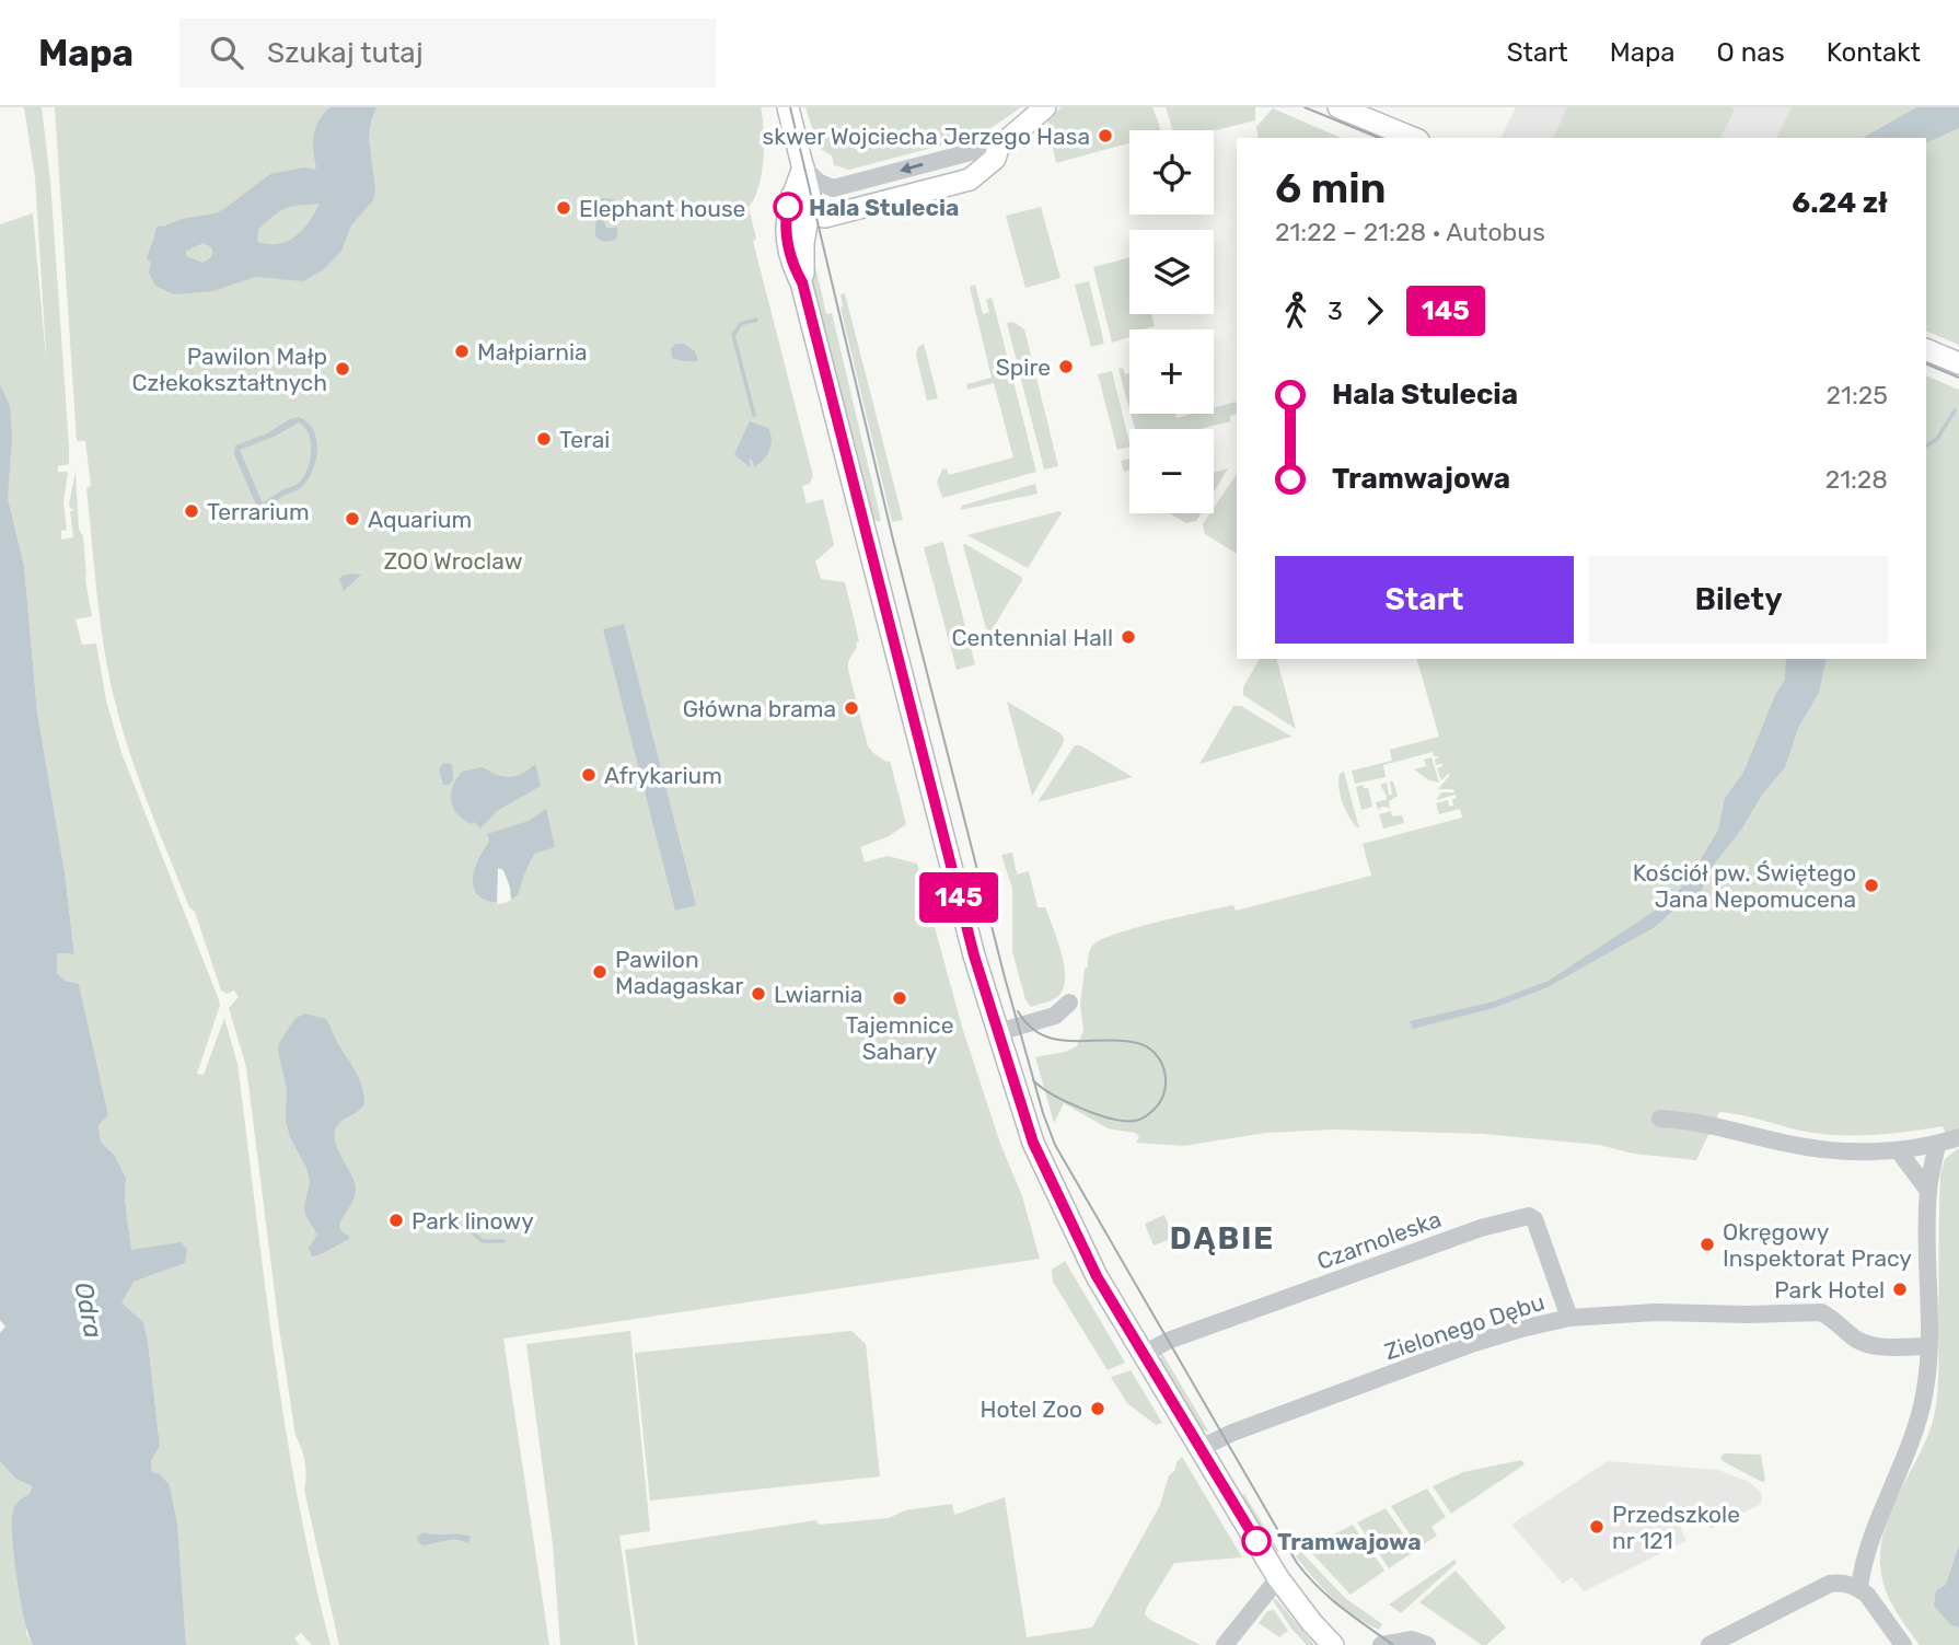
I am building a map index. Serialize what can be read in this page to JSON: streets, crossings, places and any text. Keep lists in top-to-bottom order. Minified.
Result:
{"streets":{"street":["Czarnoleska","Zielonego Dębu"]},"crossings":[["Czarnoleska","Zielonego Dębu"]],"districts":["DĄBIE"],"water":["Odra"],"parks":["ZOO Wroclaw"],"places":["skwer Wojciecha Jerzego Hasa","Hala Stulecia","Elephant house","Małpiarnia","Spire","Pawilon Małp Człekokształtnych","Terai","Terrarium","Aquarium","Centennial Hall","Główna brama","Afrykarium","Kościół pw. Świętego Jana Nepomucena","Pawilon Madagaskar","Lwiarnia","Tajemnice Sahary","Park linowy","Okręgowy Inspektorat Pracy","Park Hotel","Hotel Zoo","Przedszkole nr 121","Tramwajowa"],"lines":["bus line 145"],"page":{"header":"Mapa","search":"Szukaj tutaj","nav":["Start","Mapa","O nas","Kontakt"],"on_map":"145","map_buttons":["+","−"],"heading":["6 min","21:22 – 21:28 · Autobus","6.24 zł"],"legs":["3","145"],"list":[{"name":"Hala Stulecia","value":"21:25"},{"name":"Tramwajowa","value":"21:28"}],"buttons":["Start","Bilety"]}}
